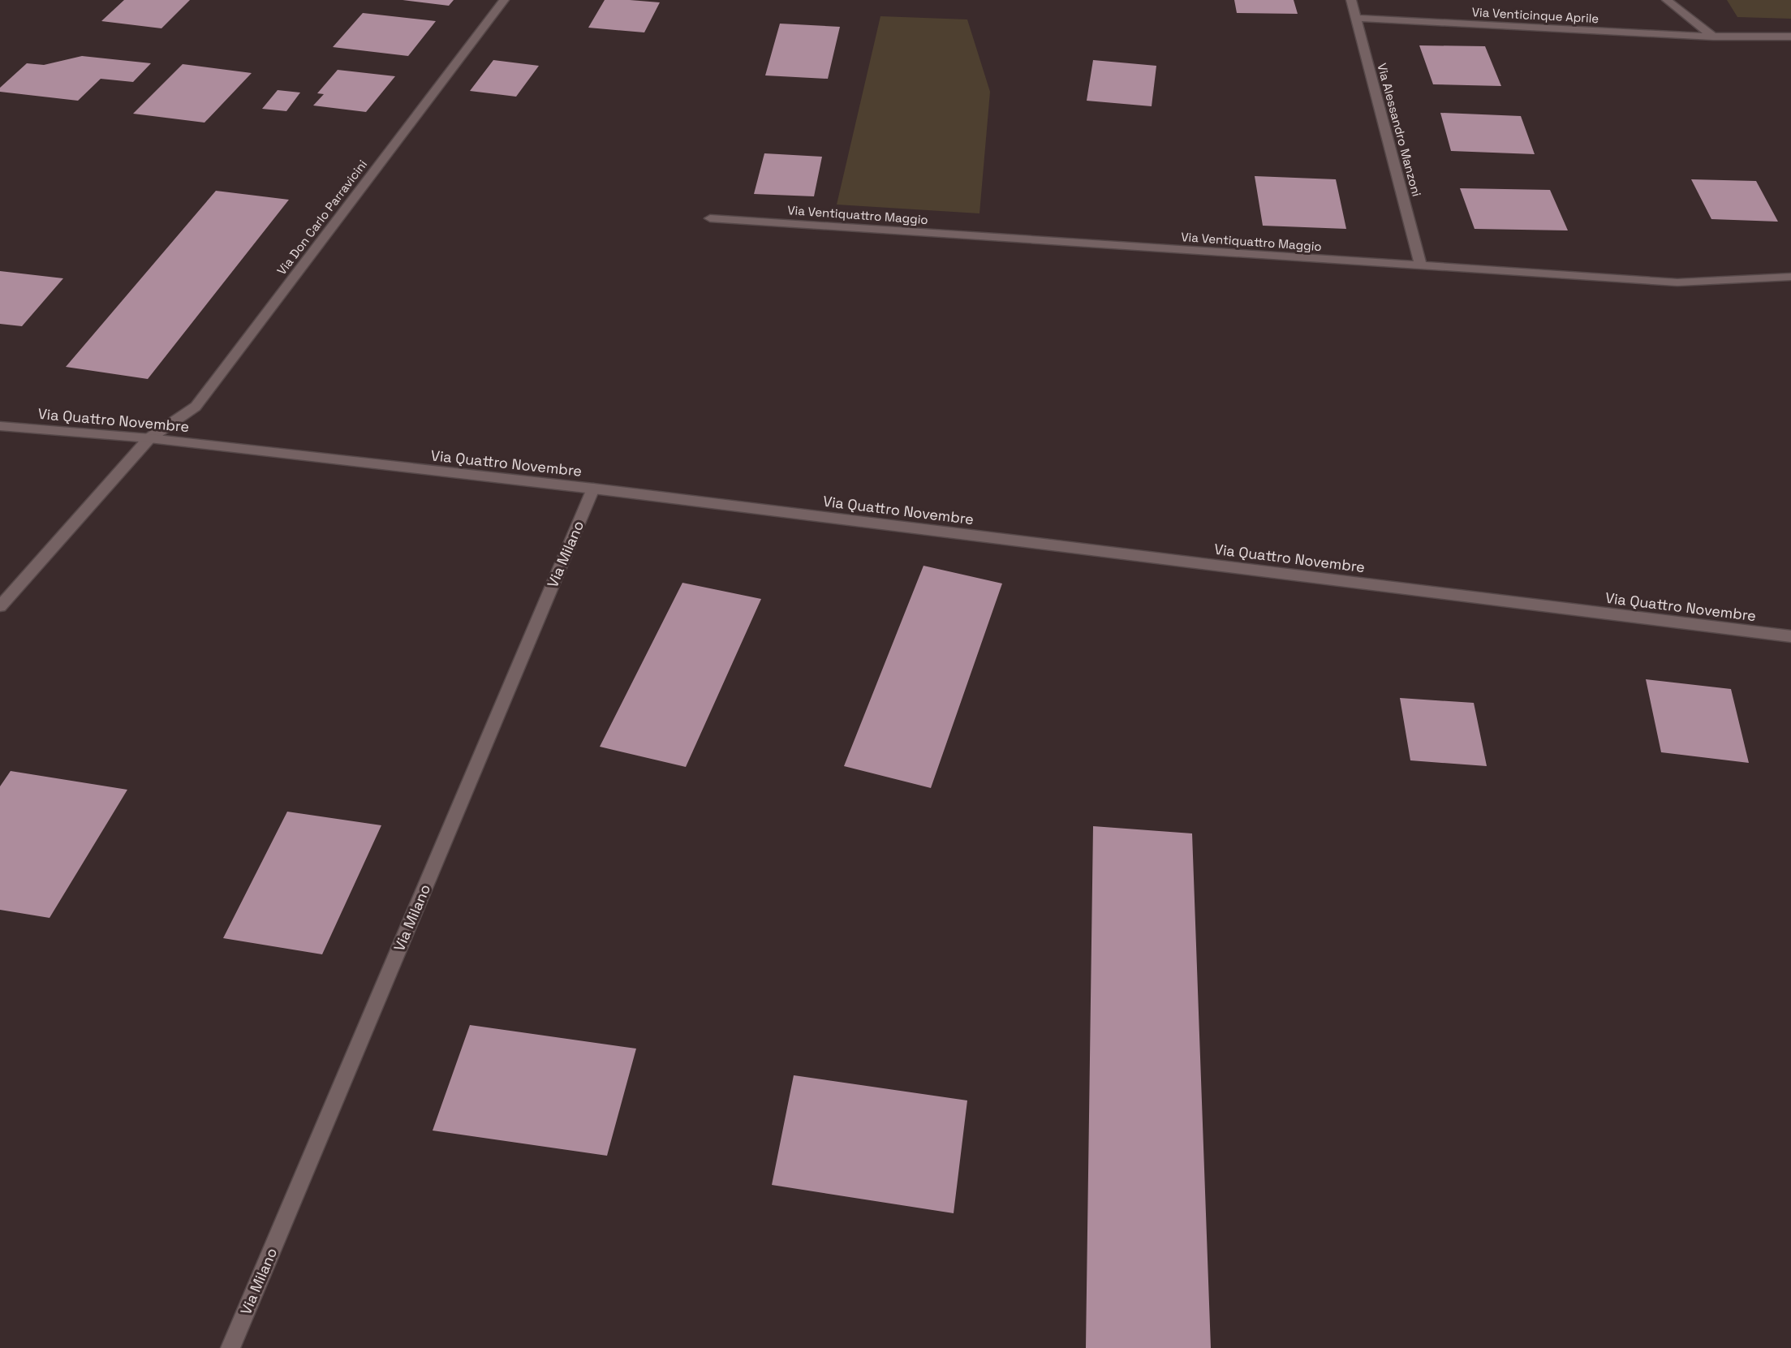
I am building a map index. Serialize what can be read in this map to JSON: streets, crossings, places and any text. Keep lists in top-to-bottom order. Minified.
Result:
{"streets":{"street":["Via Venticinque Aprile","Via Alessandro Manzoni","Via Ventiquattro Maggio","Via Don Carlo Parravicini","Via Quattro Novembre","Via Milano"]},"crossings":[["Via Venticinque Aprile","Via Alessandro Manzoni"],["Via Alessandro Manzoni","Via Ventiquattro Maggio"],["Via Don Carlo Parravicini","Via Quattro Novembre"],["Via Quattro Novembre","Via Milano"]]}
